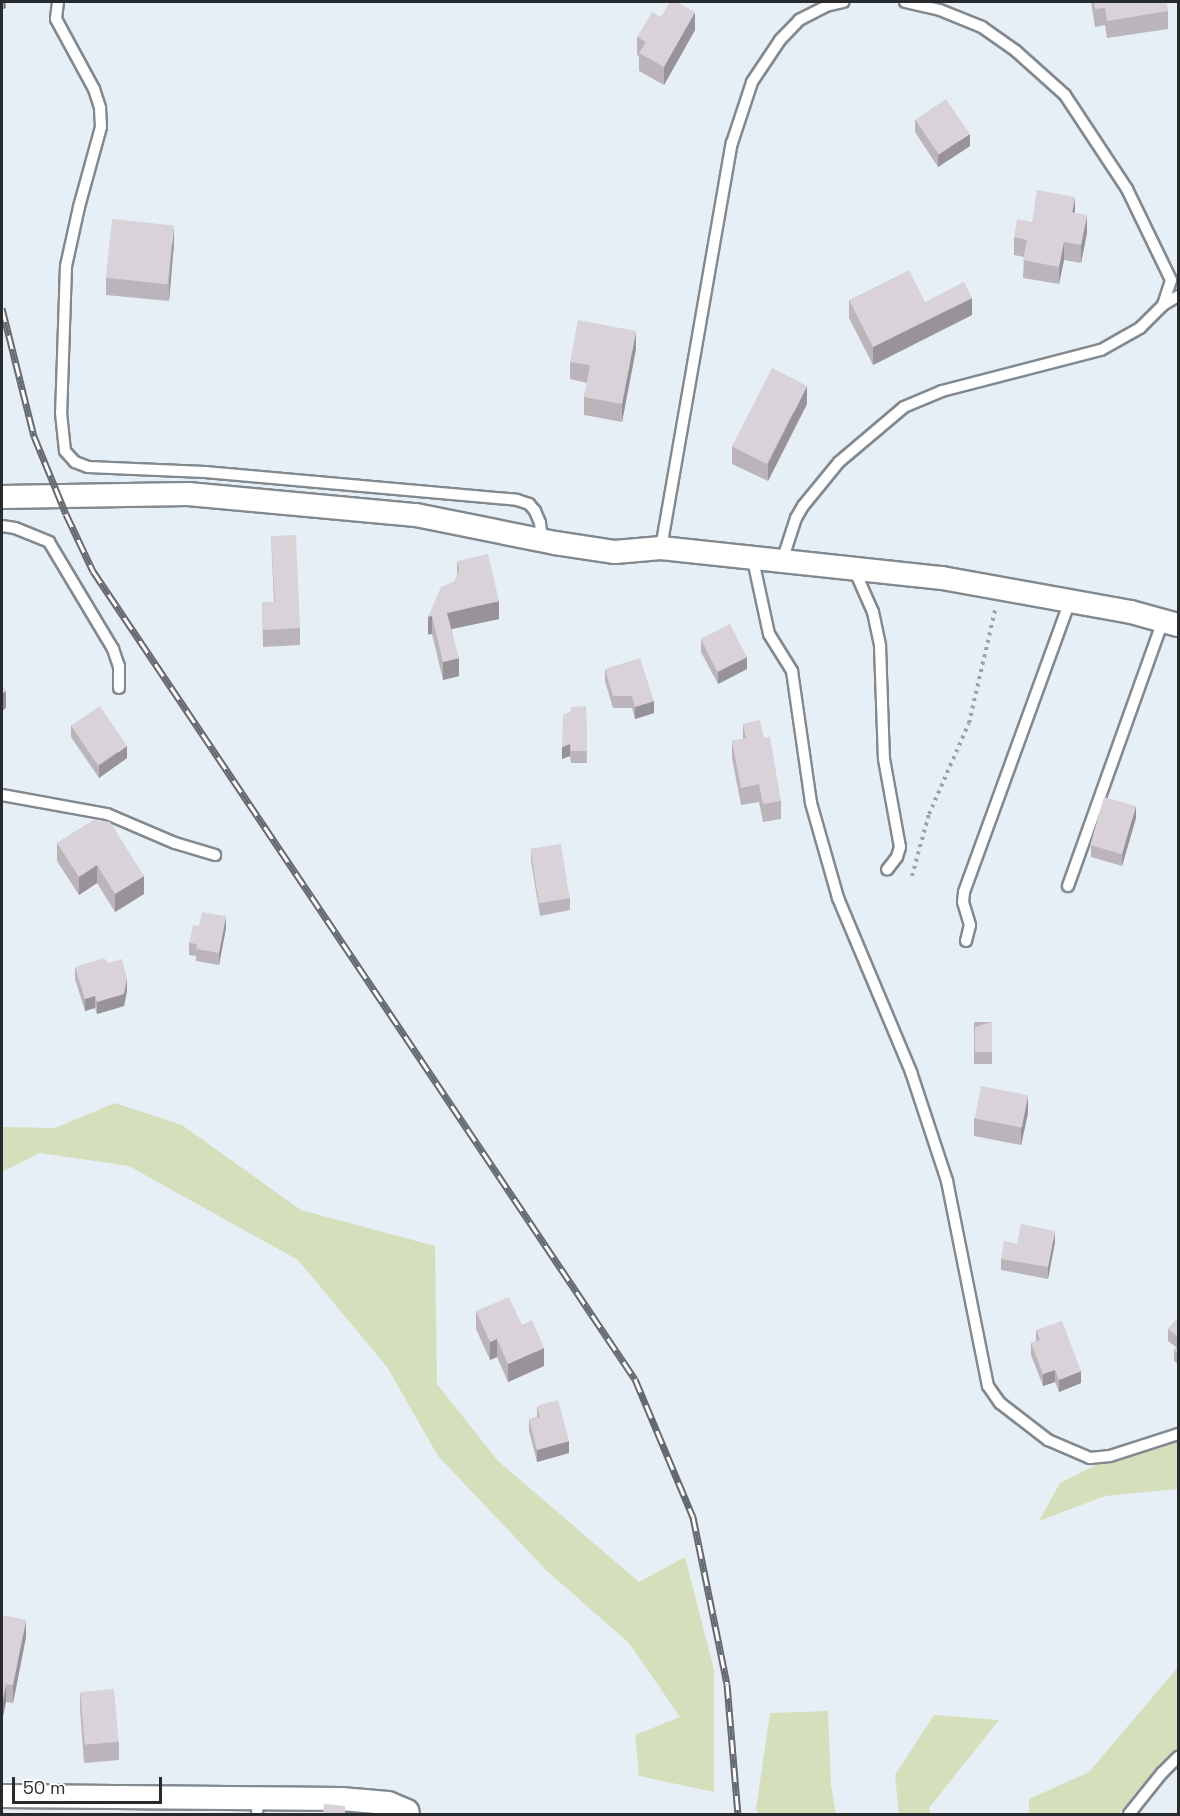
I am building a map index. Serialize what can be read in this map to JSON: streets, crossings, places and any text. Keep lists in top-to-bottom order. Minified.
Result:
{"scale_bar":"50 m"}
